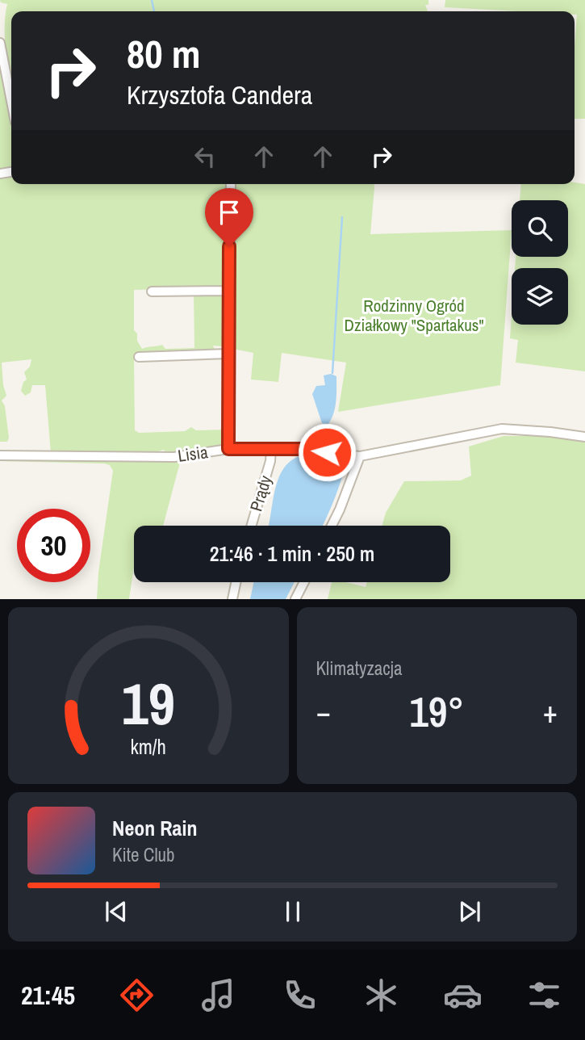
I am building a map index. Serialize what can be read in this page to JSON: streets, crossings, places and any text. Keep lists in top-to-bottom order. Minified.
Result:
{"streets":{"street":["Lisia","Prądy"]},"crossings":[["Lisia","Prądy"]],"parks":["Rodzinny Ogród Działkowy \"Spartakus\""],"page":{"turn":["80 m","Krzysztofa Candera"],"limit":"30","trip":"21:46 · 1 min · 250 m","tile":"Klimatyzacja","heat":["−","19°","+"],"song":["Neon Rain","Kite Club"],"tabs":"21:45","gauge":["19","km/h"]}}
